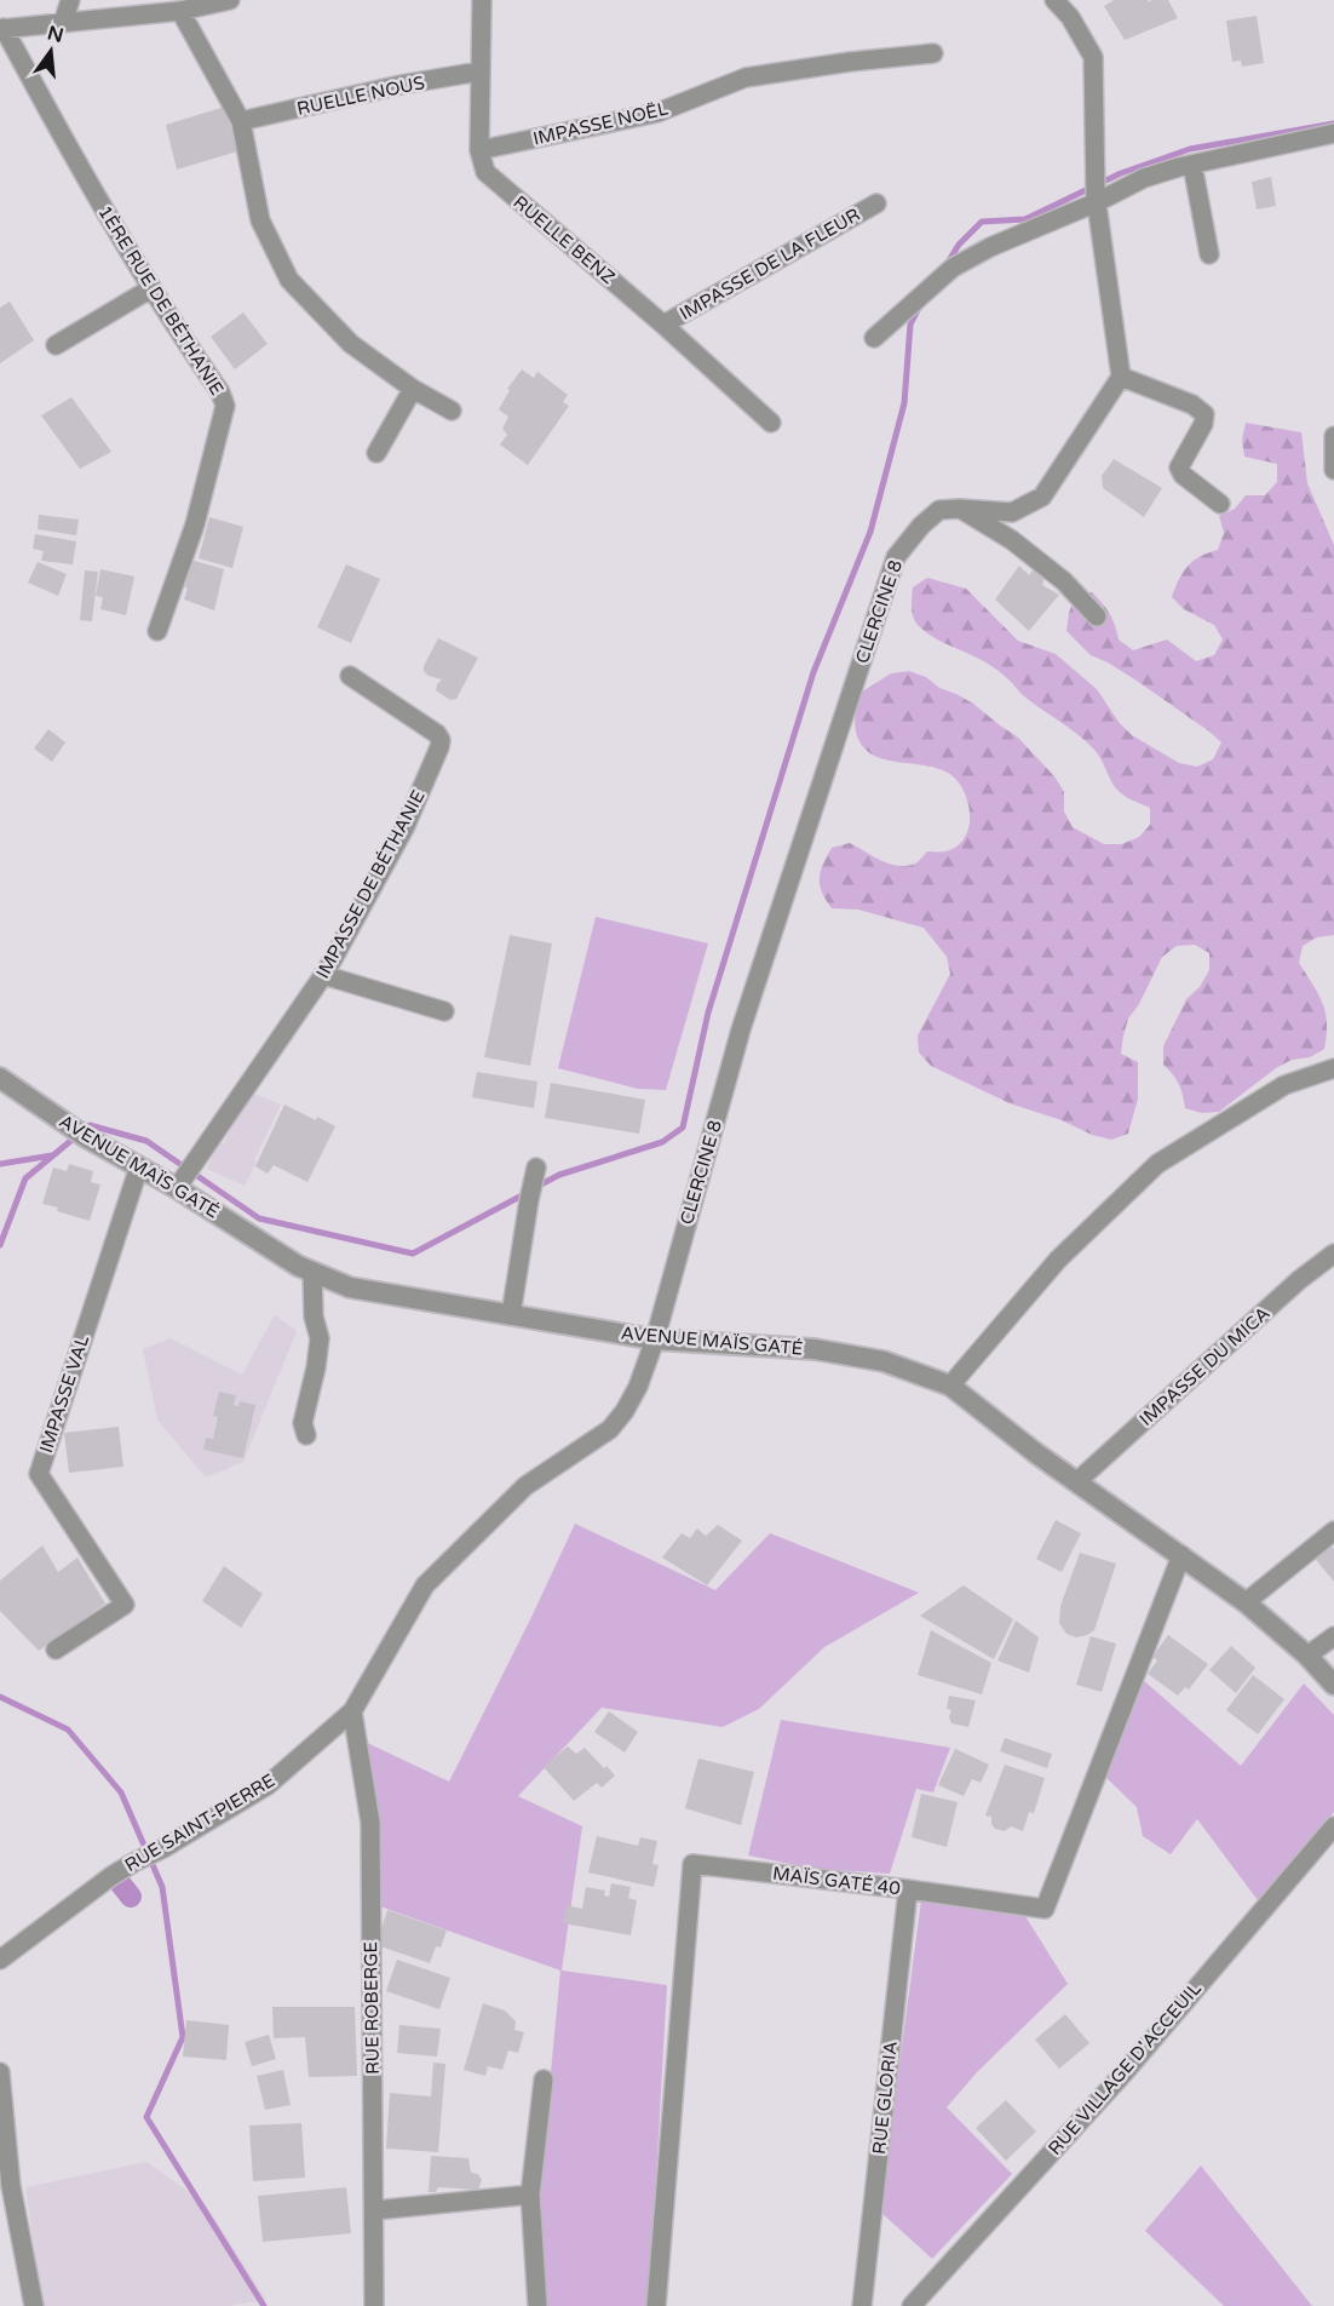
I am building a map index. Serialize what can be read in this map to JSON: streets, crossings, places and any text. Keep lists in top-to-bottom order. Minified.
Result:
{"streets":{"street":["RUELLE NOUS","IMPASSE NOËL","RUELLE BENZ","IMPASSE DE LA FLEUR","1ÈRE RUE DE BÉTHANIE","CLERCINE 8","IMPASSE DE BÉTHANIE","AVENUE MAÏS GATÉ","IMPASSE DU MICA","IMPASSE VAL","RUE SAINT-PIERRE","MAÏS GATÉ 40","RUE ROBERGE","RUE VILLAGE D'ACCEUIL","RUE GLORIA"]},"crossings":[["RUELLE NOUS","RUELLE BENZ"],["IMPASSE NOËL","RUELLE BENZ"],["RUELLE BENZ","IMPASSE DE LA FLEUR"],["CLERCINE 8","AVENUE MAÏS GATÉ"],["CLERCINE 8","RUE SAINT-PIERRE"],["IMPASSE DE BÉTHANIE","AVENUE MAÏS GATÉ"],["AVENUE MAÏS GATÉ","IMPASSE DU MICA"],["AVENUE MAÏS GATÉ","IMPASSE VAL"],["AVENUE MAÏS GATÉ","RUE SAINT-PIERRE"],["AVENUE MAÏS GATÉ","MAÏS GATÉ 40"],["RUE SAINT-PIERRE","RUE ROBERGE"],["MAÏS GATÉ 40","RUE GLORIA"]],"north":"top"}
